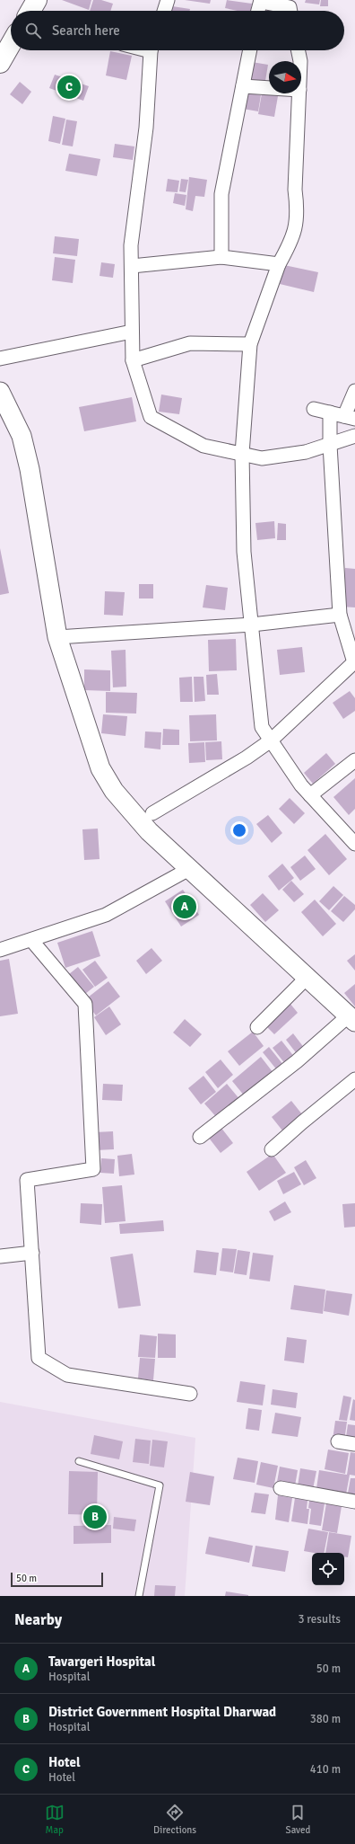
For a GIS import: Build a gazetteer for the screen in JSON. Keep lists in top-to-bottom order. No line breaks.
{"scale_bar":"50 m","north":"right","page":{"search":"Search here","pins":["C","A","B"],"scale":"50 m","heading":["Nearby","3 results"],"list":[{"mark":"A","name":"Tavargeri Hospital","note":"Hospital","value":"50 m"},{"mark":"B","name":"District Government Hospital Dharwad","note":"Hospital","value":"380 m"},{"mark":"C","name":"Hotel","note":"Hotel","value":"410 m"}],"nav":["Map","Directions","Saved"]}}
